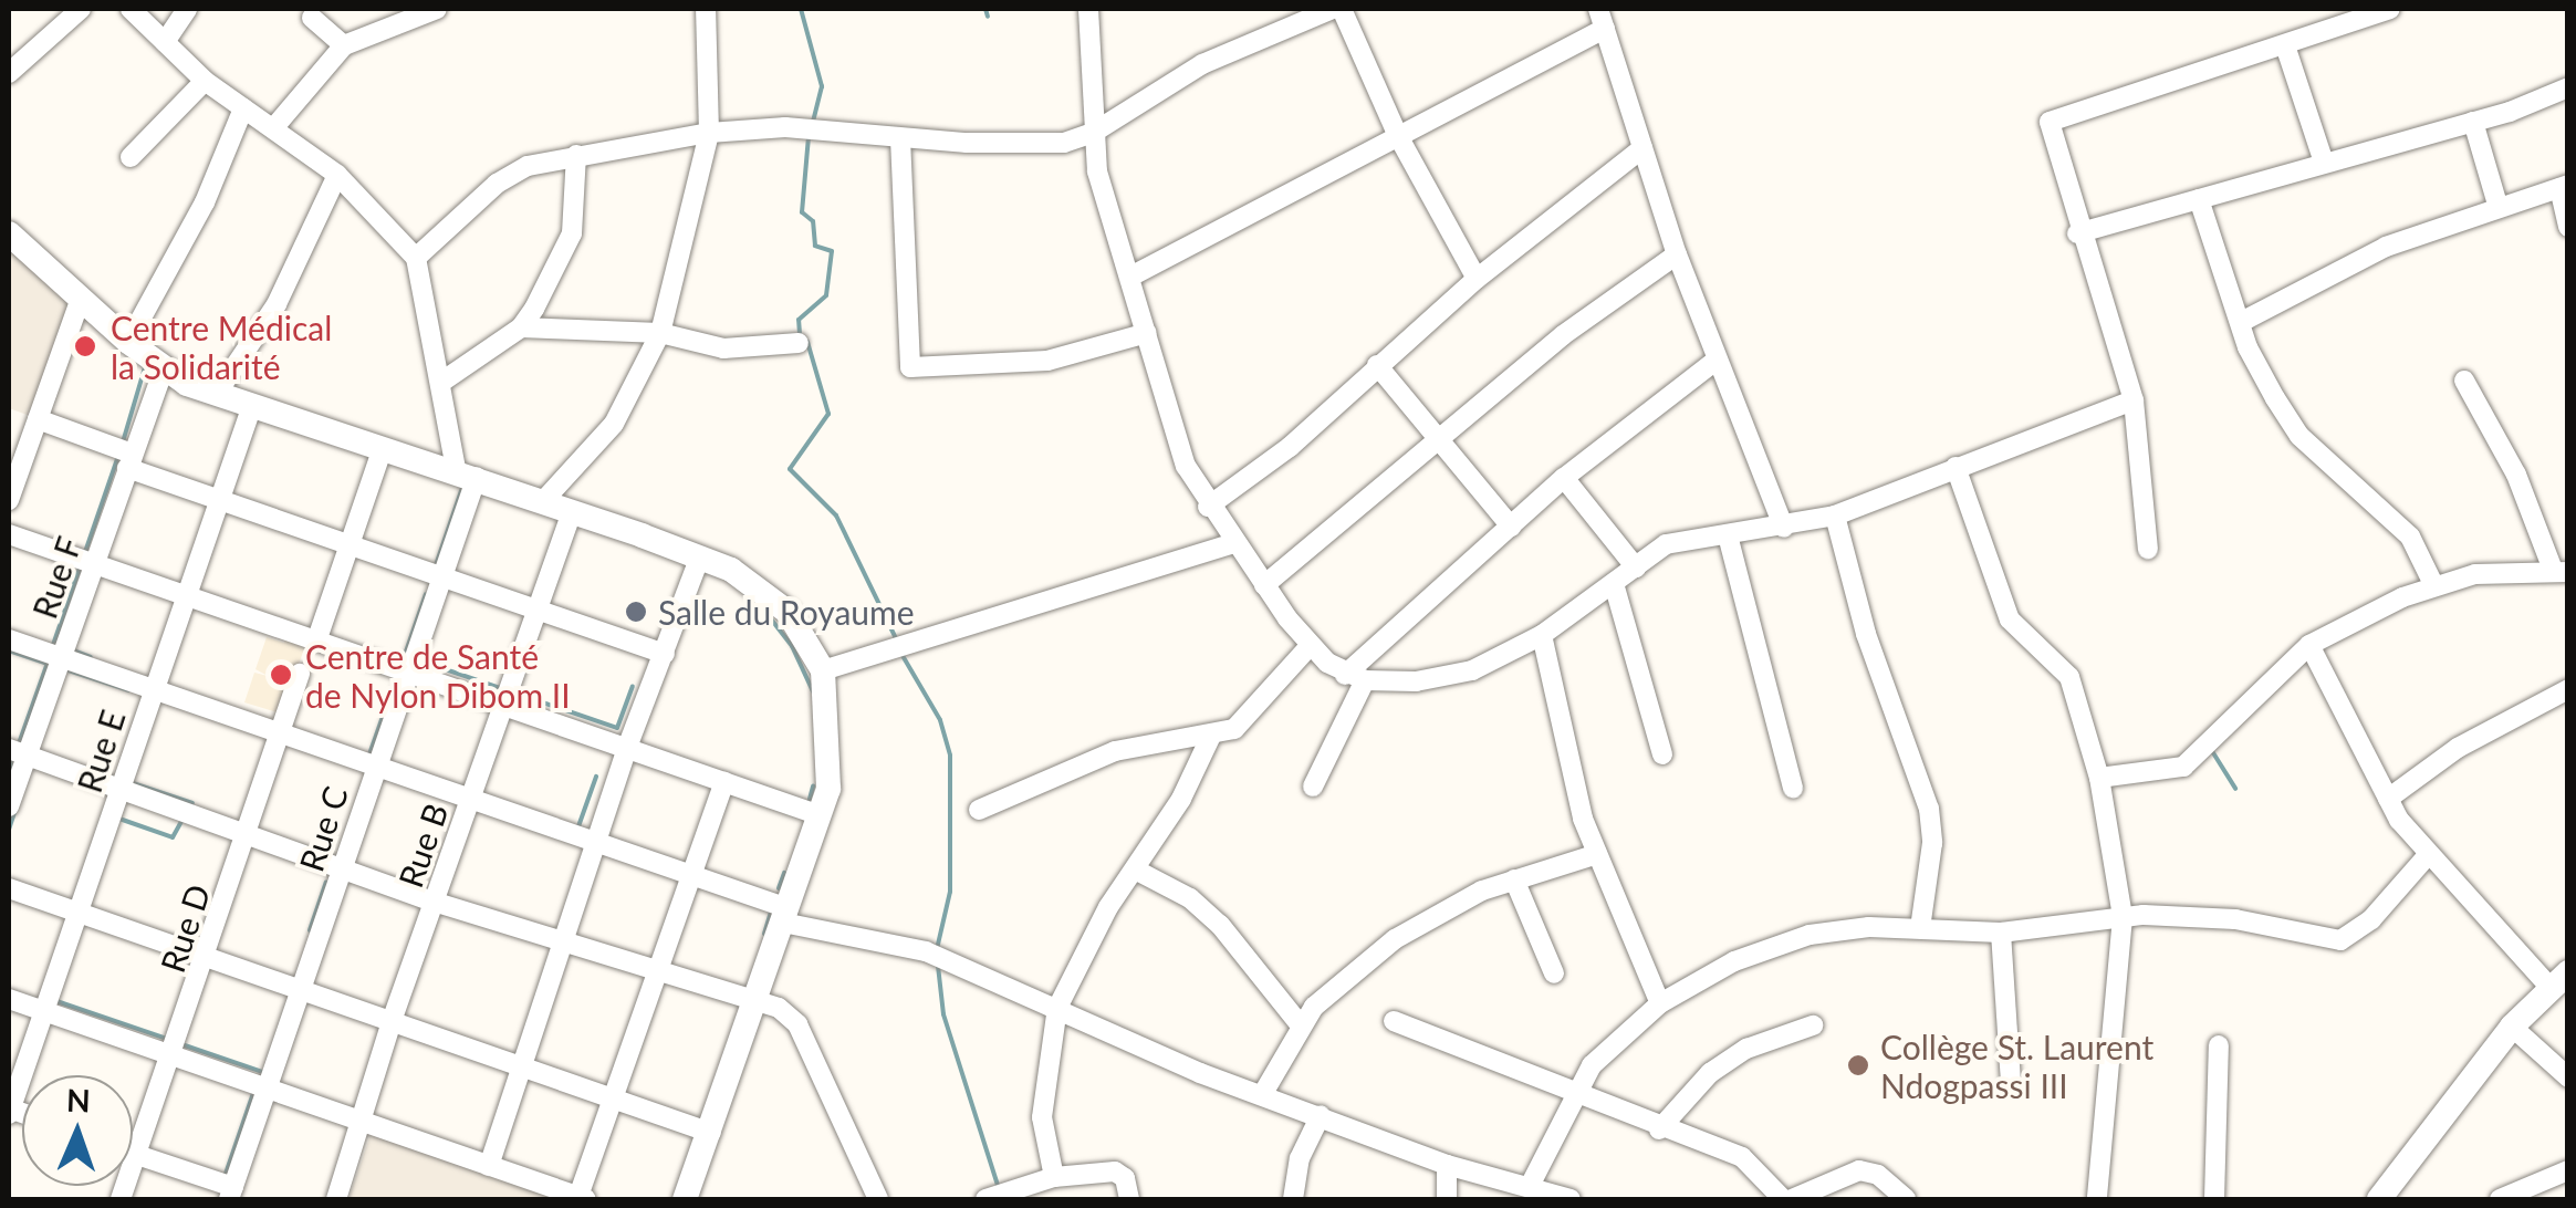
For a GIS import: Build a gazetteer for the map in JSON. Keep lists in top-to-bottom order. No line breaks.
{"streets":{"street":["Rue F","Rue E","Rue C","Rue B","Rue D"]},"places":["Centre Médical la Solidarité","Salle du Royaume","Centre de Santé de Nylon Dibom II","Collège St. Laurent Ndogpassi III"],"north":"top"}
